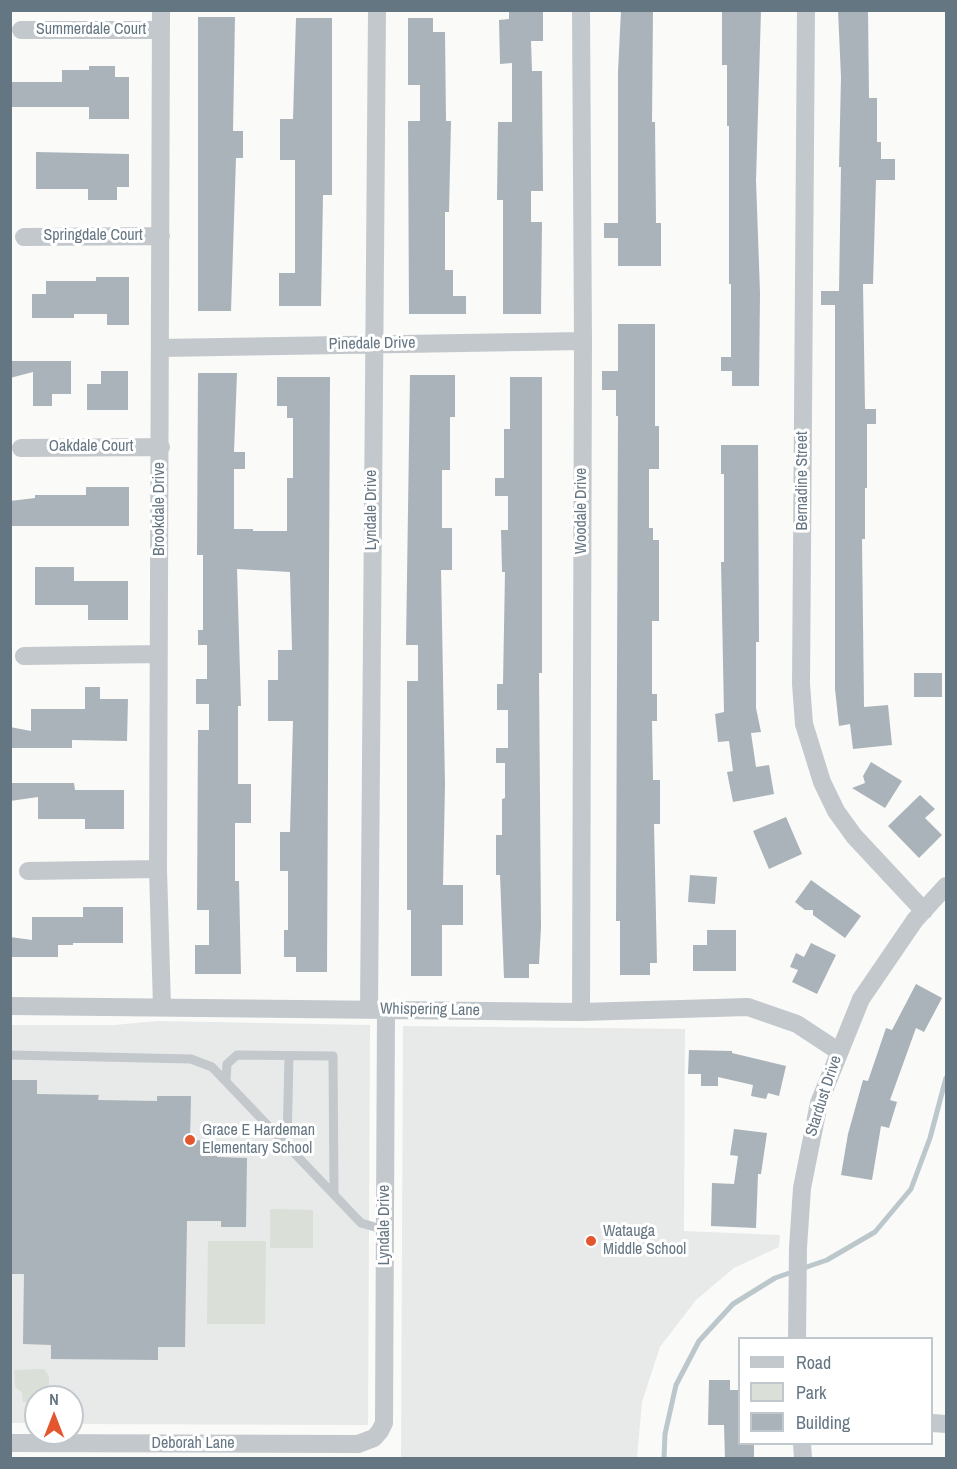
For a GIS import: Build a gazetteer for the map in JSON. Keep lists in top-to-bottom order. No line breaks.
{"streets":{"street":["Summerdale Court","Springdale Court","Pinedale Drive","Oakdale Court","Bernadine Street","Brookdale Drive","Lyndale Drive","Woodale Drive","Whispering Lane","Stardust Drive","Deborah Lane"]},"crossings":[["Summerdale Court","Brookdale Drive"],["Springdale Court","Brookdale Drive"],["Pinedale Drive","Brookdale Drive"],["Pinedale Drive","Lyndale Drive"],["Pinedale Drive","Woodale Drive"],["Oakdale Court","Brookdale Drive"],["Bernadine Street","Stardust Drive"],["Brookdale Drive","Whispering Lane"],["Lyndale Drive","Whispering Lane"],["Lyndale Drive","Deborah Lane"],["Woodale Drive","Whispering Lane"],["Whispering Lane","Stardust Drive"]],"places":["Grace E Hardeman Elementary School","Watauga Middle School"],"legend":["Road","Park","Building"],"north":"top"}
